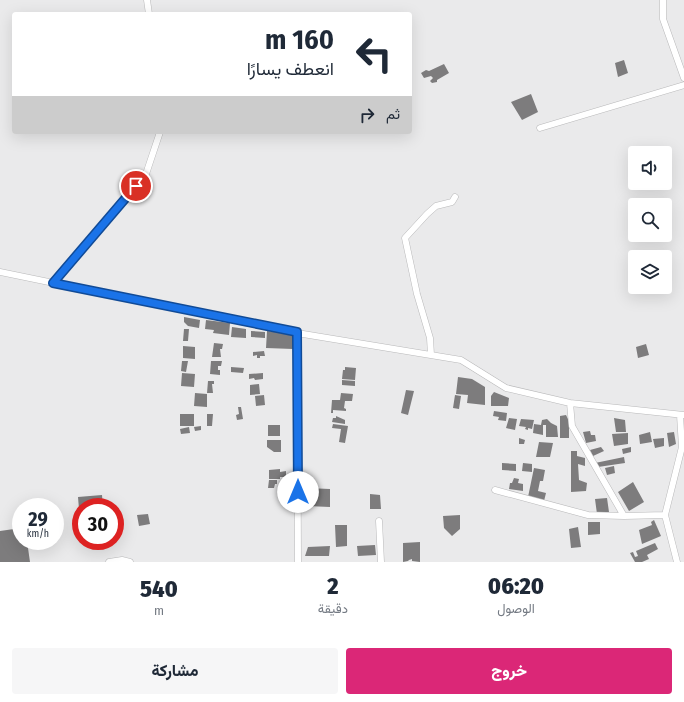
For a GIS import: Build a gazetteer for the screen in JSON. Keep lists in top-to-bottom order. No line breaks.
{"page":{"turn":["160 m","انعطف يسارًا"],"then":"ثم","speed":"29 km/h","limit":"30","eta":["06:20","الوصول","2","دقيقة","540","m"],"buttons":["خروج","مشاركة"]}}
